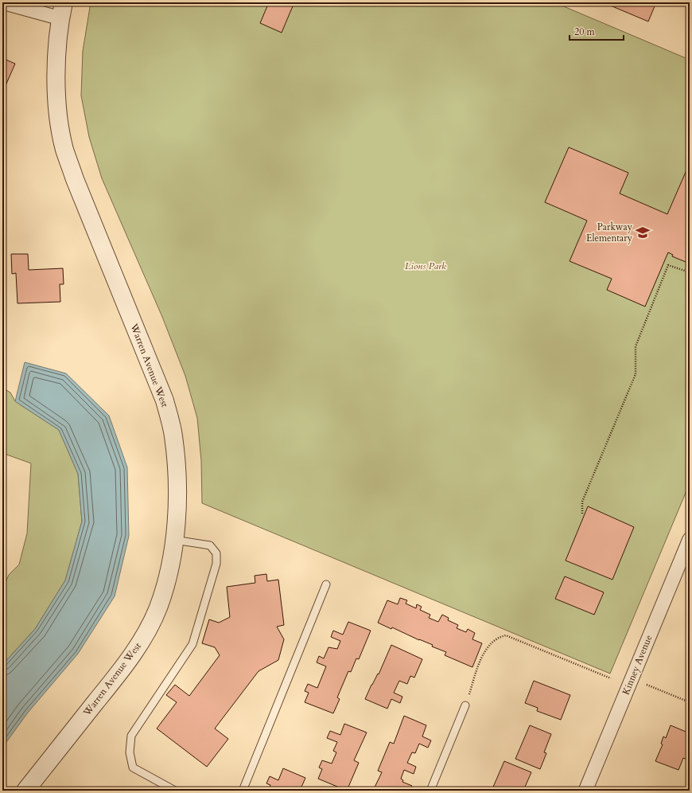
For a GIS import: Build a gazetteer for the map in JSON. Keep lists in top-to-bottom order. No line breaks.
{"streets":{"street":["Warren Avenue West","Kinney Avenue"]},"parks":["Lions Park"],"places":{"school or university":["Parkway Elementary"]},"scale_bar":"20 m"}
